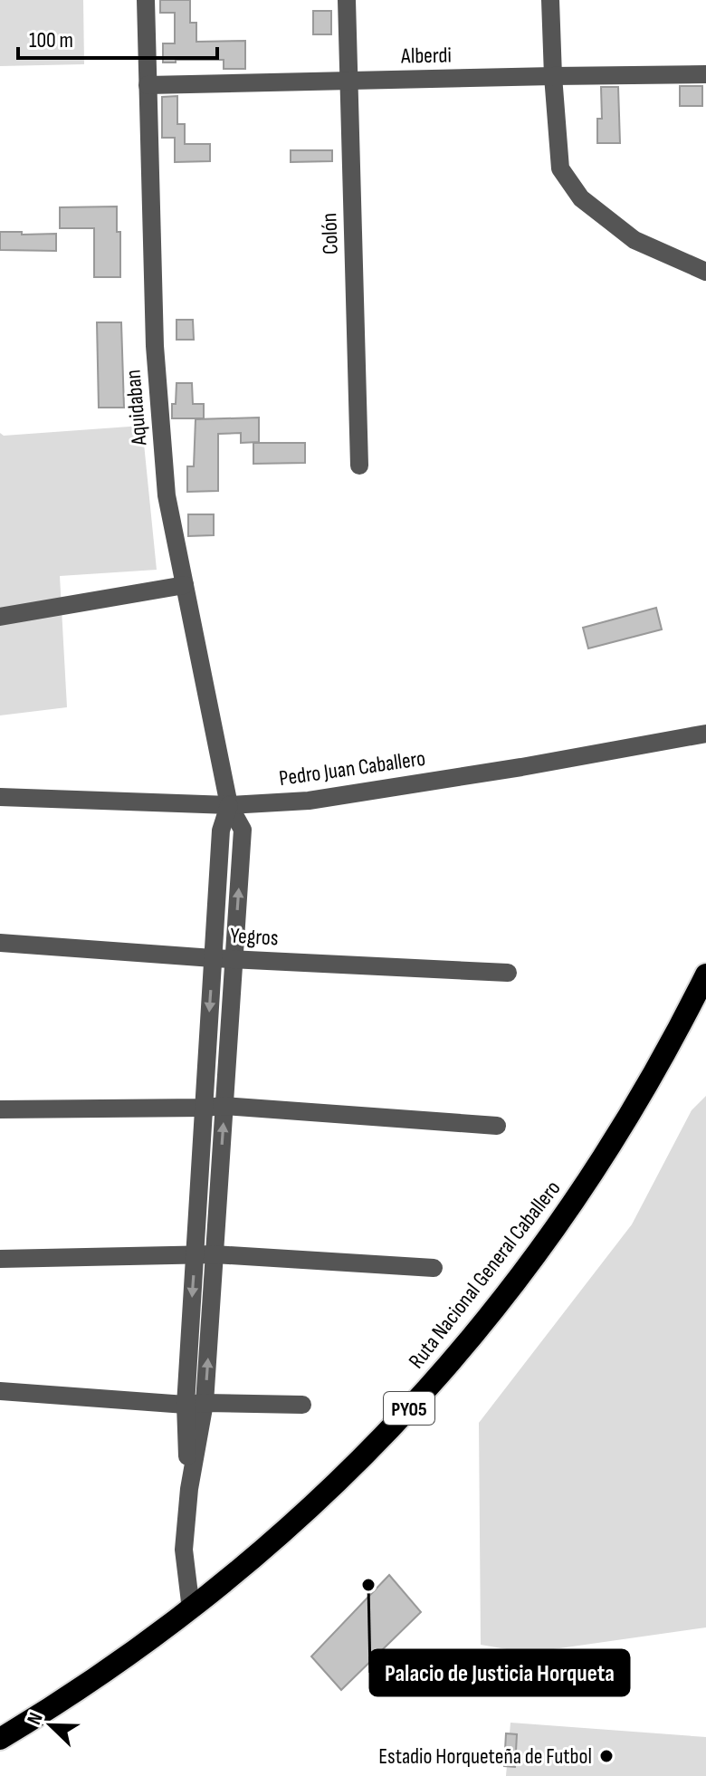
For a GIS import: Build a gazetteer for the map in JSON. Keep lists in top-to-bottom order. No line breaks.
{"streets":{"highway":["Ruta Nacional General Caballero","PY05"],"street":["Alberdi","Colón","Aquidaban","Pedro Juan Caballero","Yegros"]},"crossings":[["Alberdi","Colón"],["Alberdi","Aquidaban"],["Aquidaban","Pedro Juan Caballero"],["Aquidaban","Yegros"]],"places":["Palacio de Justicia Horqueta","Estadio Horqueteña de Futbol"],"scale_bar":"100 m","north":"top left"}
